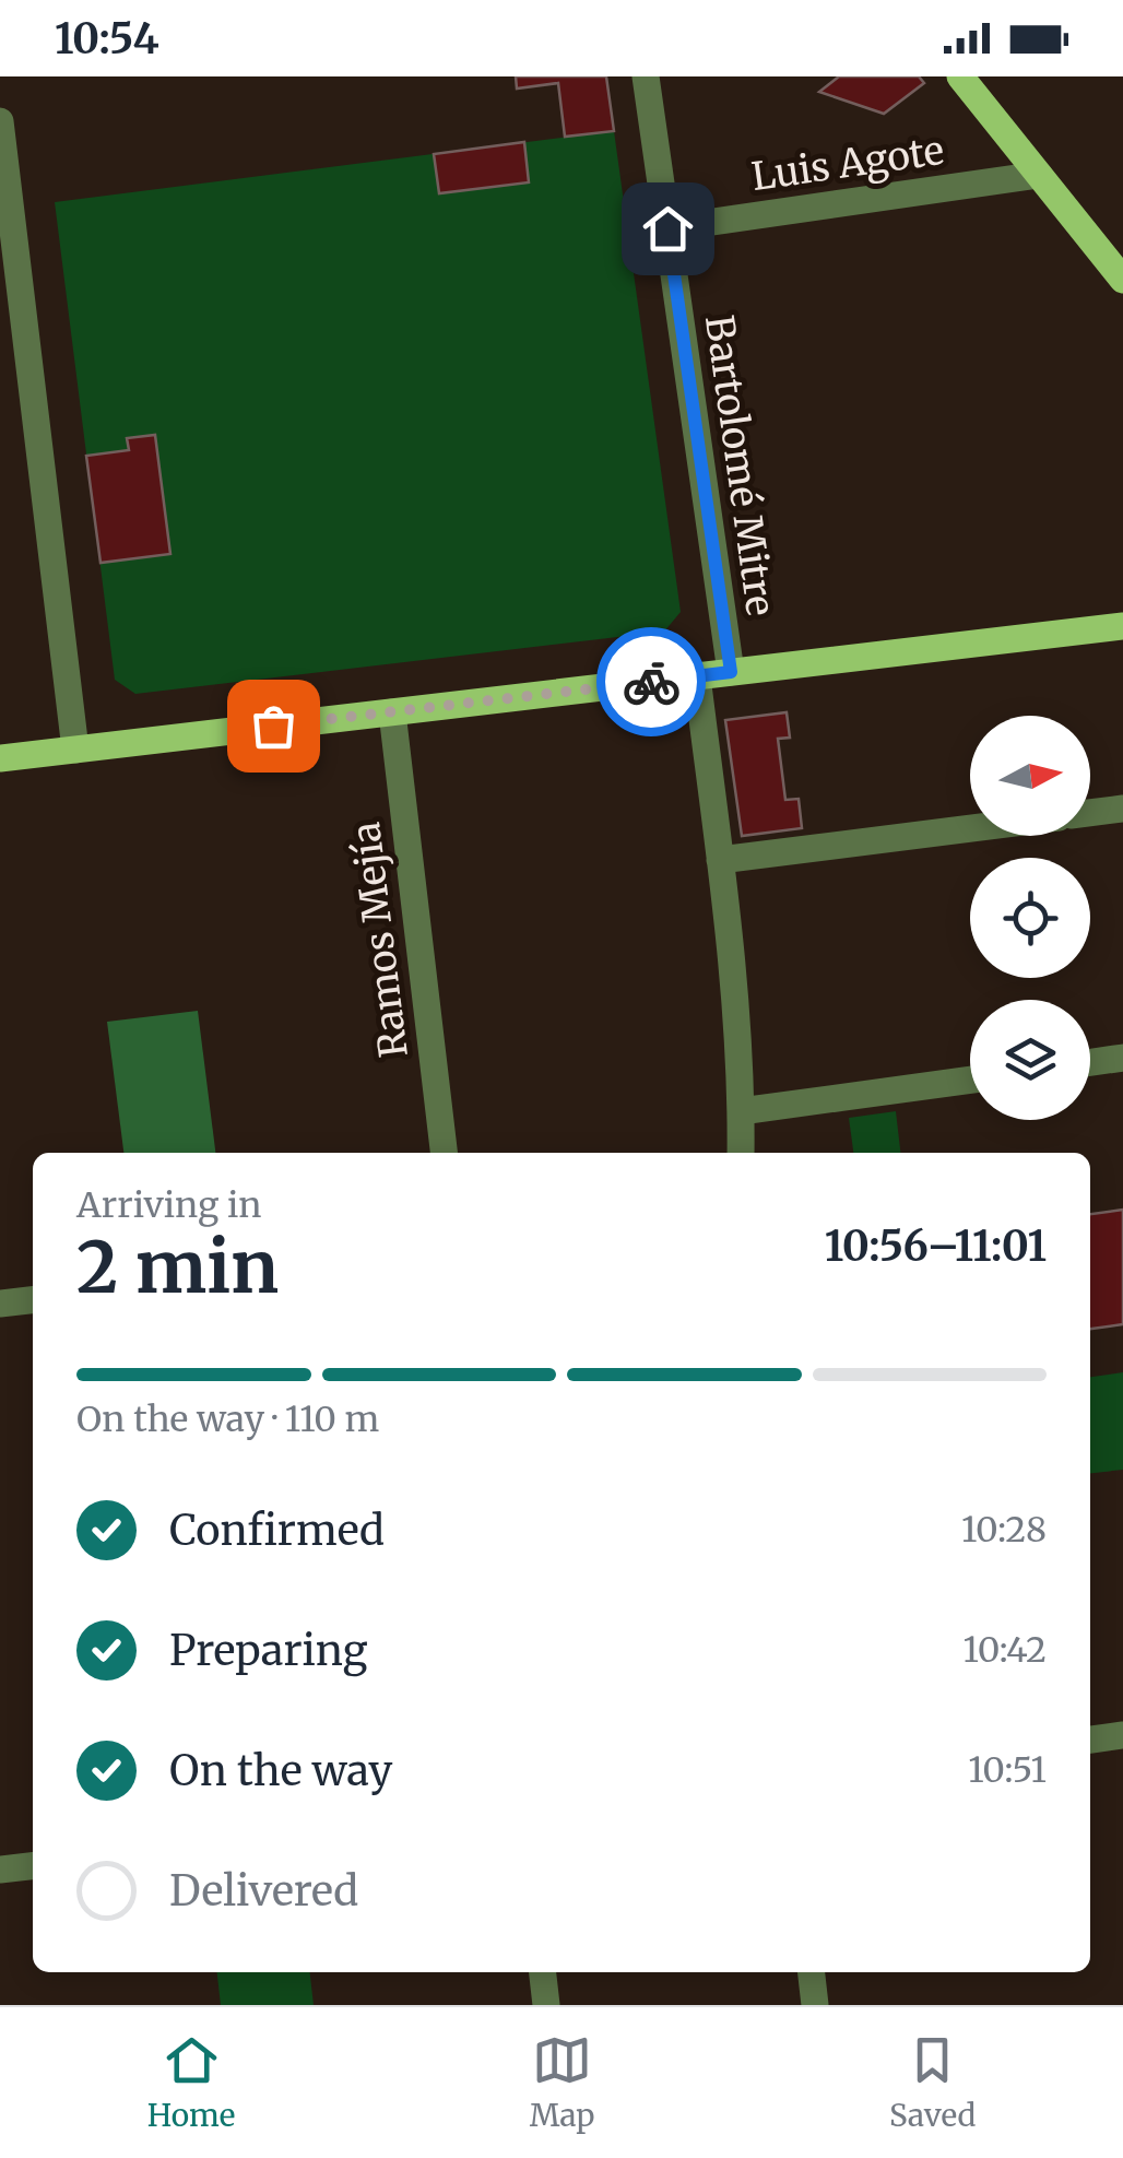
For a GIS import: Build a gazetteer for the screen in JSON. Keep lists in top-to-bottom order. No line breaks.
{"streets":{"street":["Luis Agote","Bartolomé Mitre","Ramos Mejía"]},"crossings":[["Luis Agote","Bartolomé Mitre"]],"north":"right","page":{"status":"10:54","heading":["2 min","Arriving in","10:56–11:01"],"bar":"On the way · 110 m","list":[["Confirmed","10:28"],["Preparing","10:42"],["On the way","10:51"],"Delivered"],"tabs":["Home","Map","Saved"]}}
